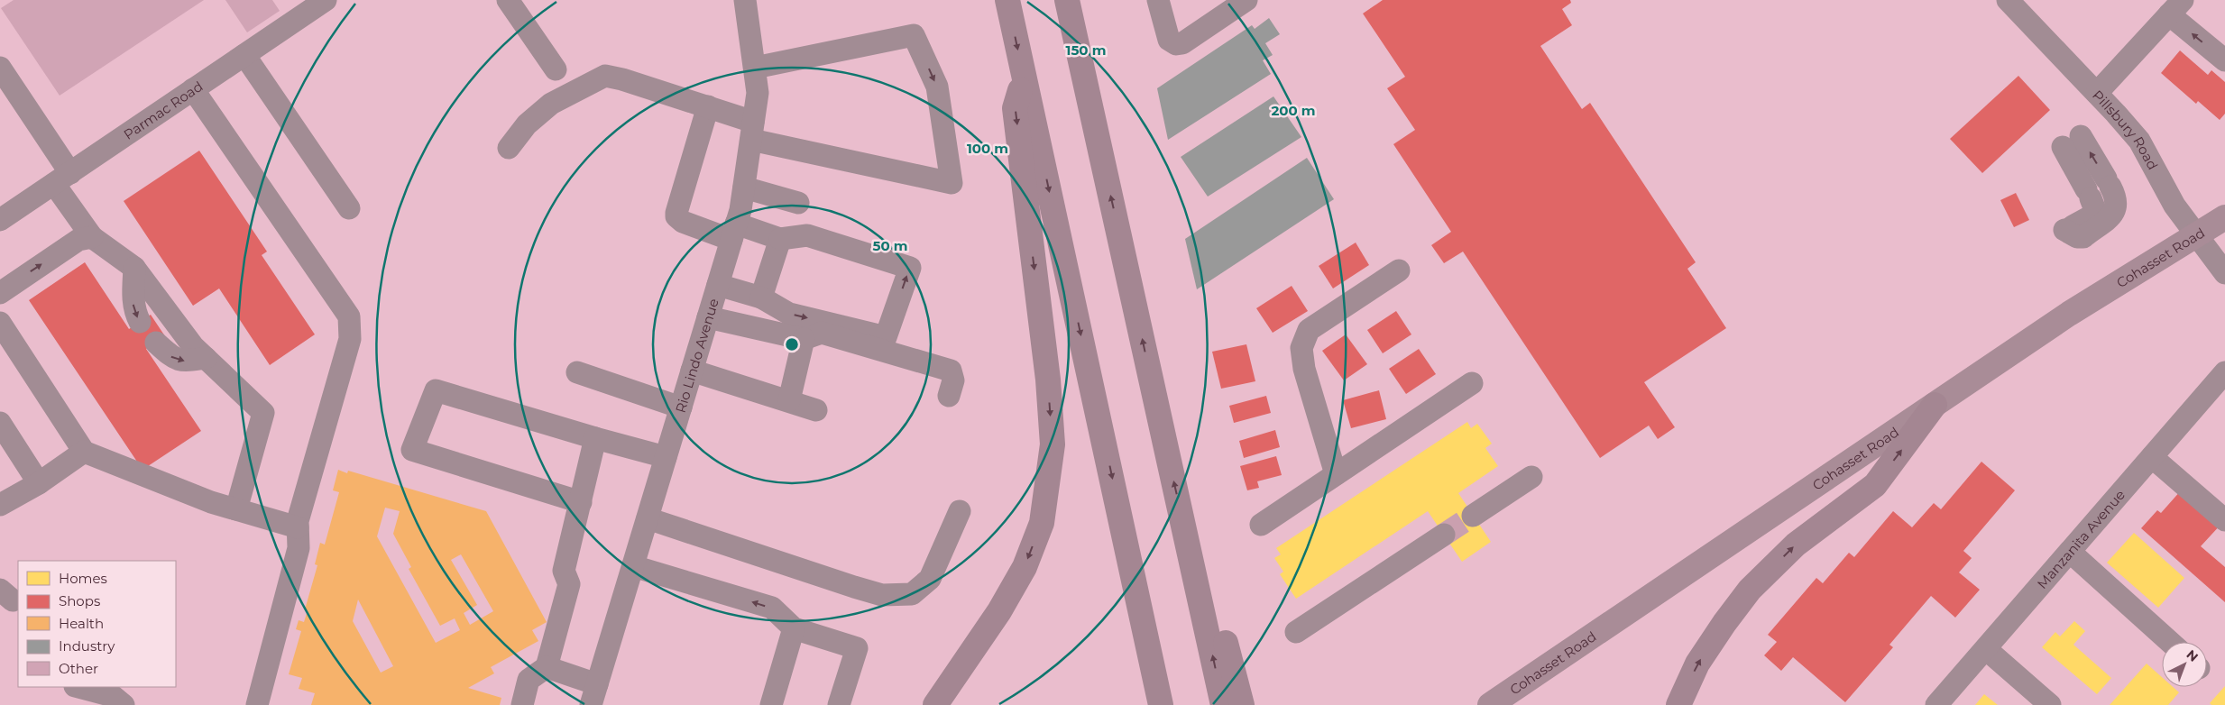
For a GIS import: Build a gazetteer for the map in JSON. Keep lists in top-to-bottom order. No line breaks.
{"streets":{"main road":["Cohasset Road"],"street":["Parmac Road","Pillsbury Road","Rio Lindo Avenue","Manzanita Avenue"]},"crossings":[["Pillsbury Road","Cohasset Road"]],"legend":["Homes","Shops","Health","Industry","Other"],"north":"top right","rings":["150 m","200 m","100 m","50 m"]}
